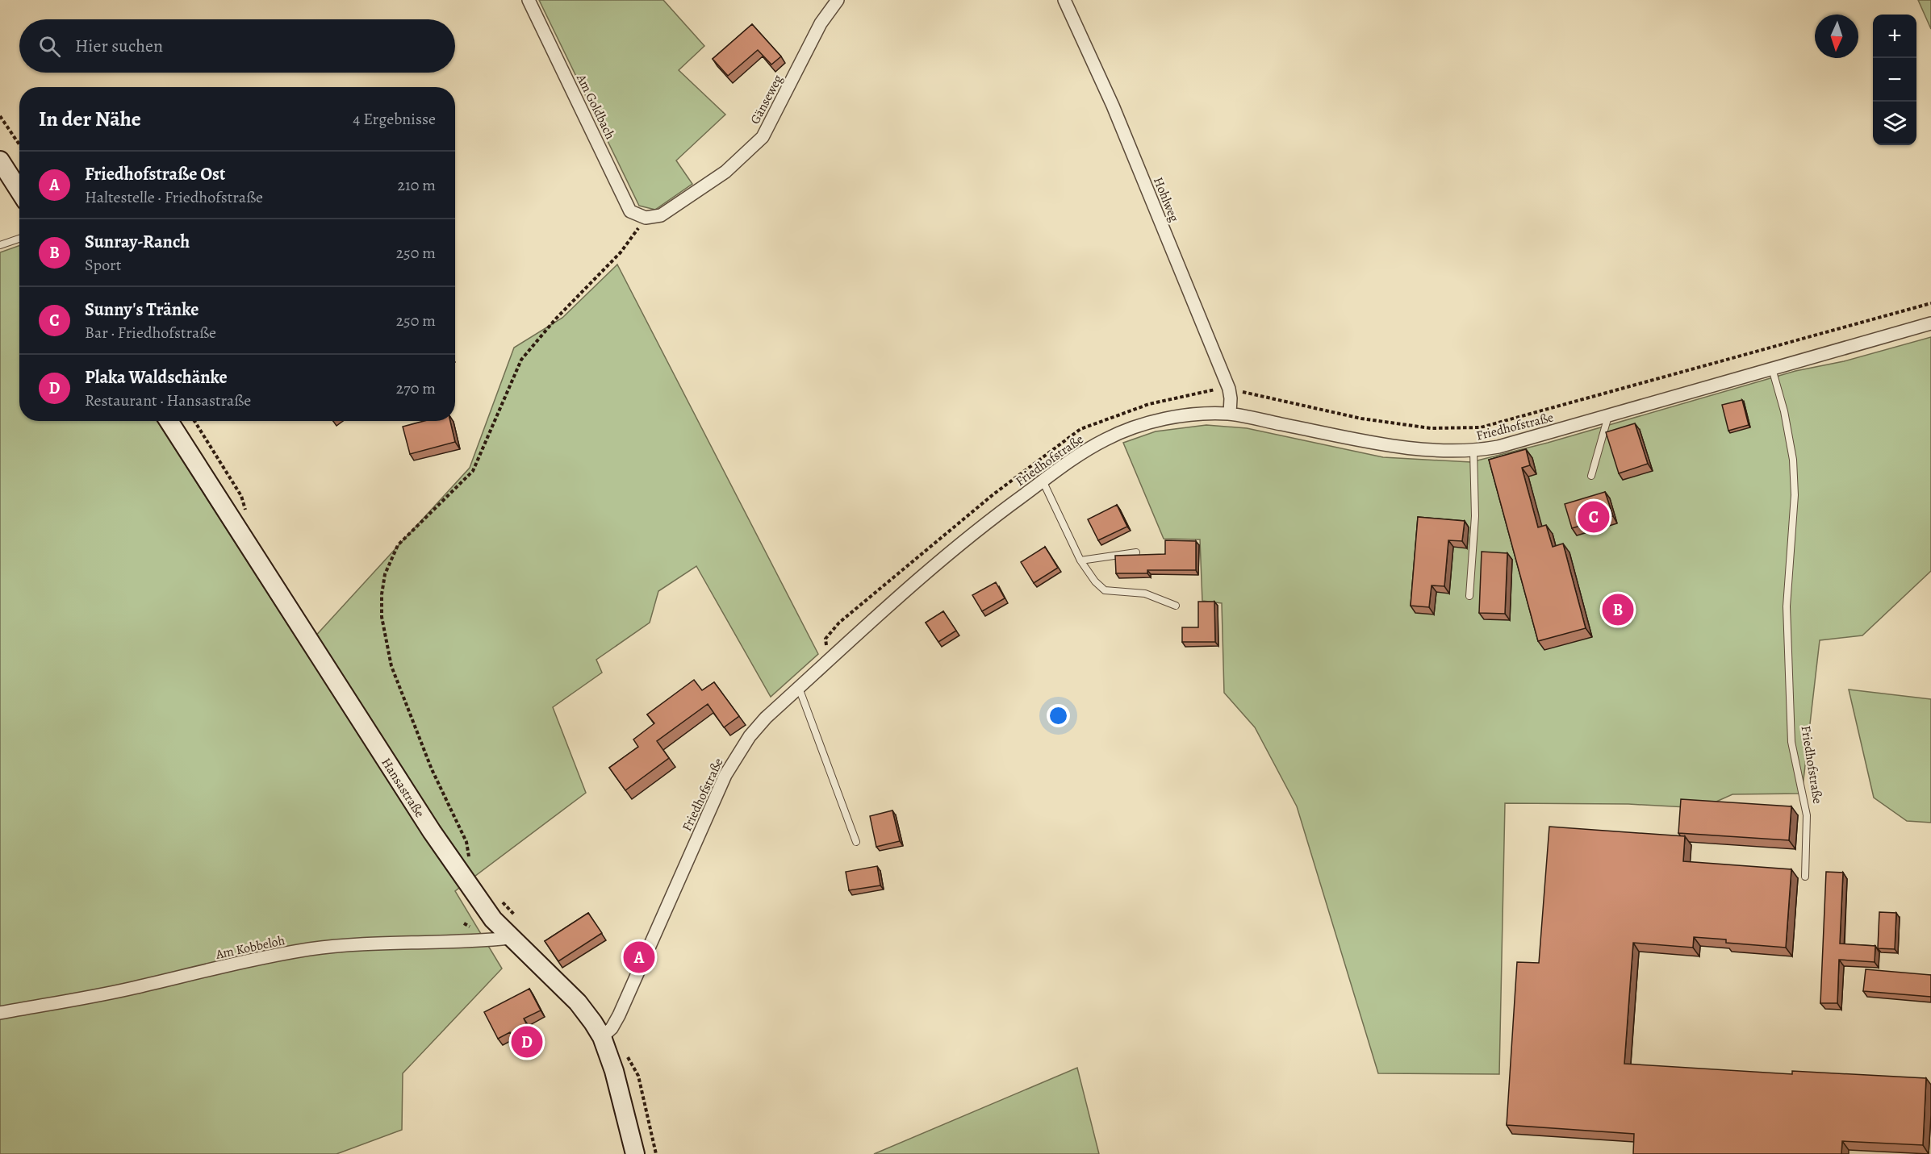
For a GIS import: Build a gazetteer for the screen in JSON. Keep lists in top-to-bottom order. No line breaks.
{"streets":{"street":["Gänseweg","Am Goldbach","Hohlweg","Friedhofstraße","Hansastraße","Am Kobbeloh"]},"crossings":[["Gänseweg","Am Goldbach"],["Hohlweg","Friedhofstraße"],["Friedhofstraße","Hansastraße"],["Hansastraße","Am Kobbeloh"]],"north":"bottom","page":{"map_buttons":["+","−"],"search":"Hier suchen","heading":["In der Nähe","4 Ergebnisse"],"list":[{"mark":"A","name":"Friedhofstraße Ost","note":"Haltestelle · Friedhofstraße","value":"210 m"},{"mark":"B","name":"Sunray-Ranch","note":"Sport","value":"250 m"},{"mark":"C","name":"Sunny's Tränke","note":"Bar · Friedhofstraße","value":"250 m"},{"mark":"D","name":"Plaka Waldschänke","note":"Restaurant · Hansastraße","value":"270 m"}],"pins":["C","B","A","D"]}}
